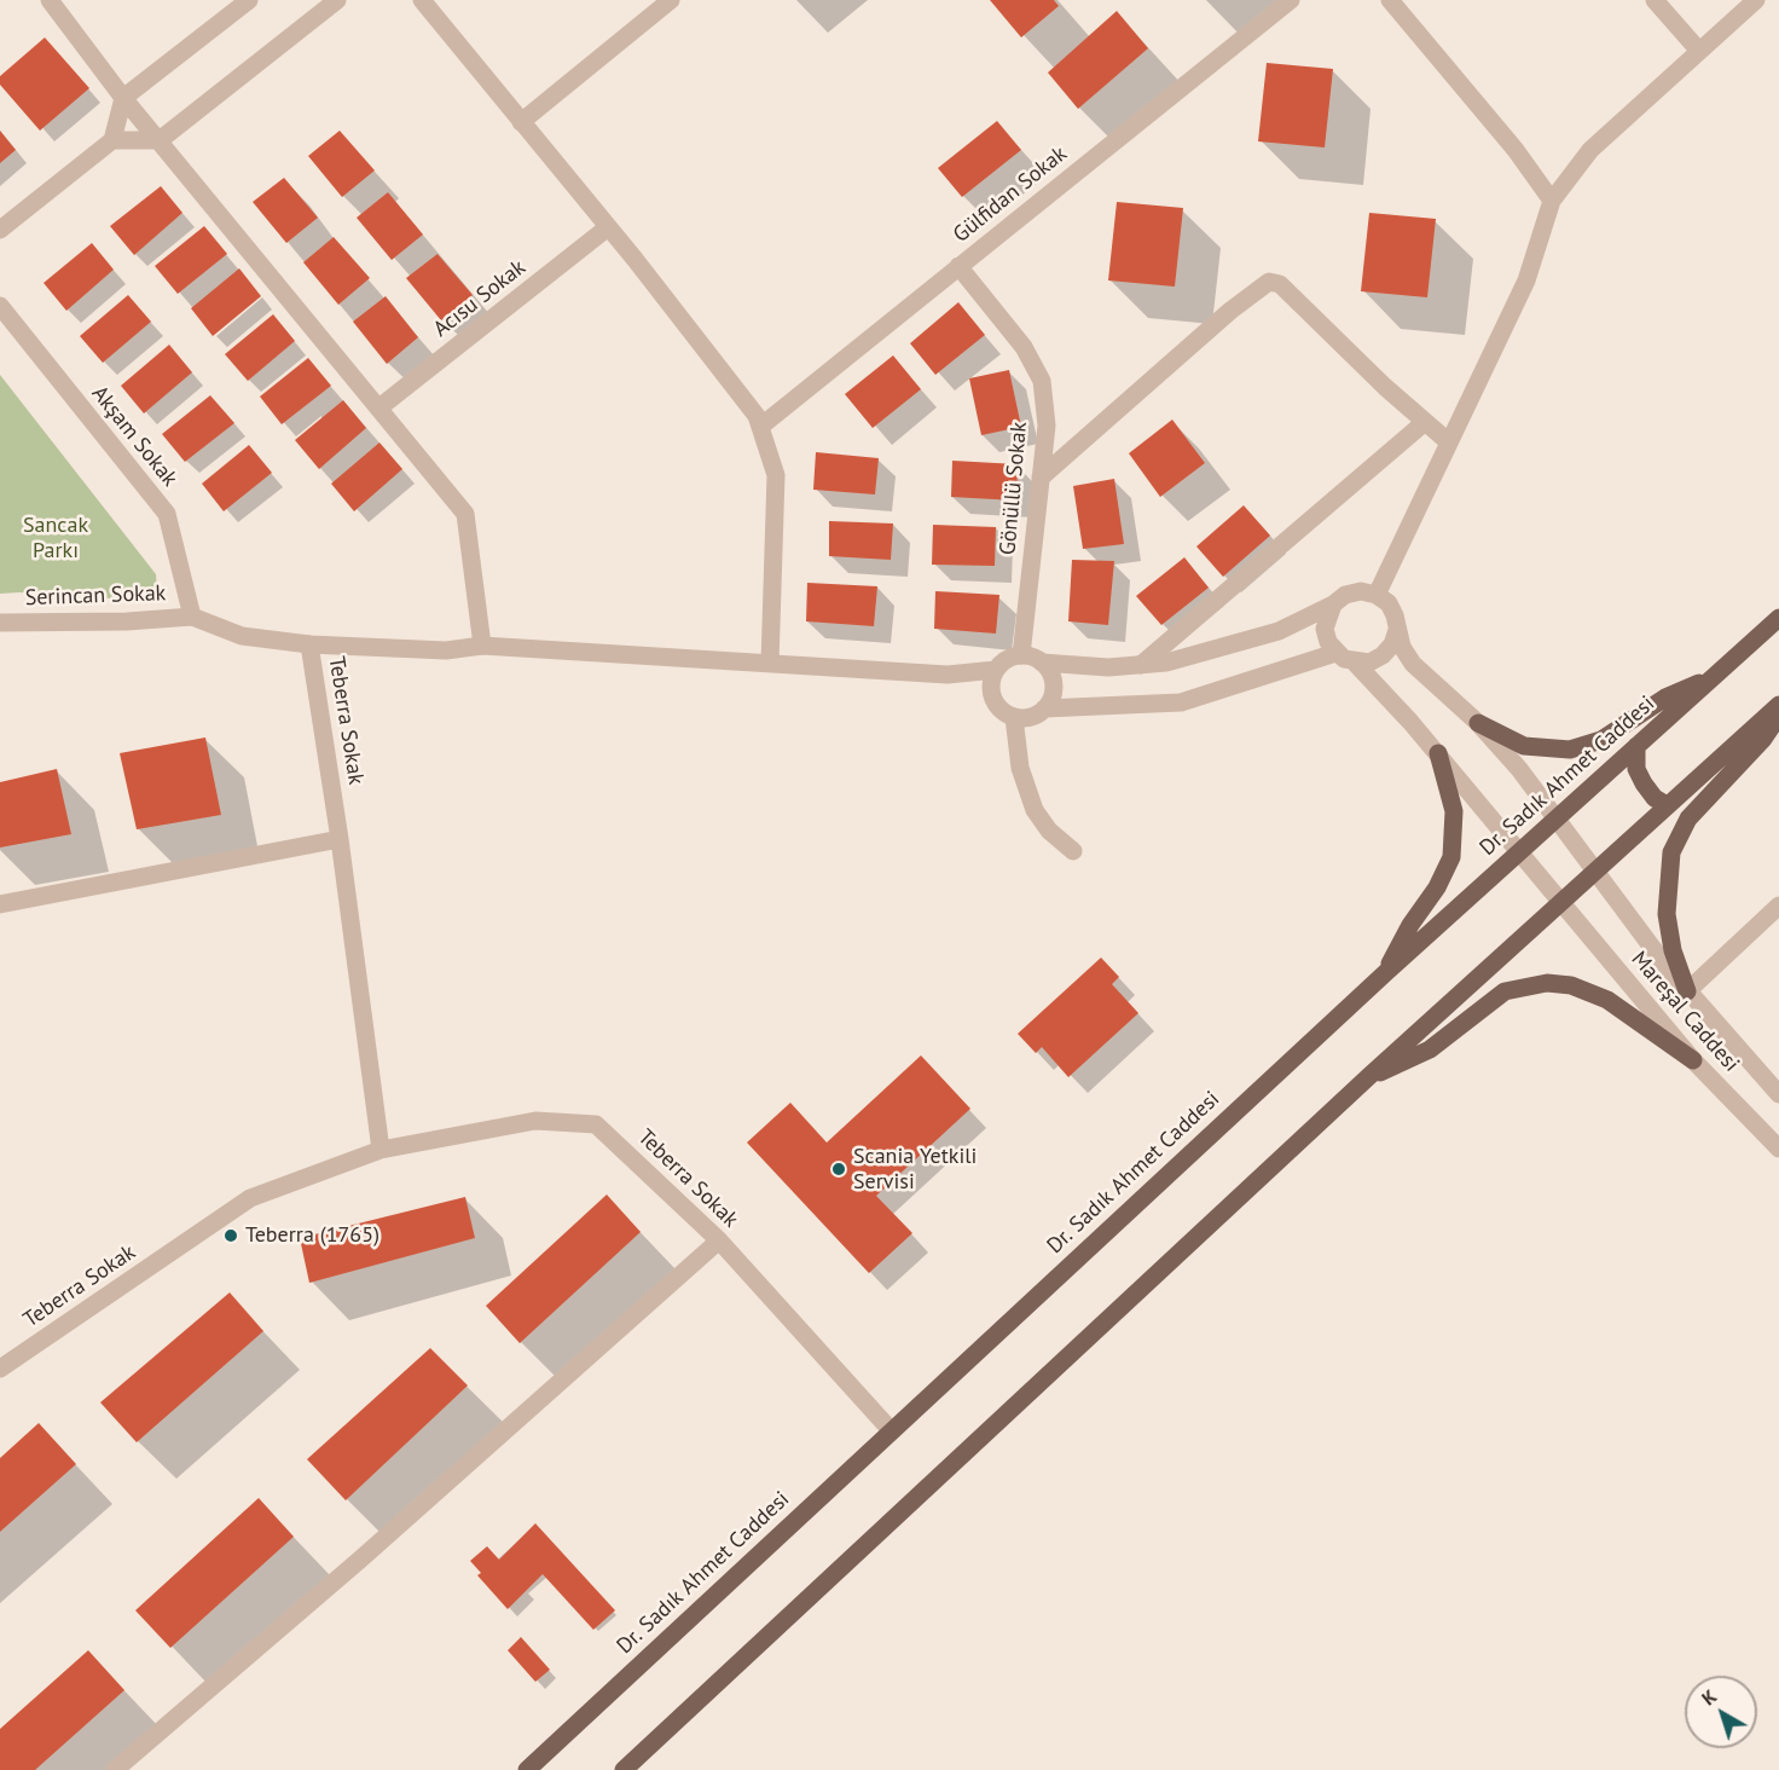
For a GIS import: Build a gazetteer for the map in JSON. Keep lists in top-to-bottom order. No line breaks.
{"streets":{"main road":["Dr. Sadık Ahmet Caddesi"],"street":["Gülfidan Sokak","Acısu Sokak","Akşam Sokak","Gönüllü Sokak","Serincan Sokak","Teberra Sokak","Mareşal Caddesi"]},"crossings":[["Gülfidan Sokak","Gönüllü Sokak"],["Akşam Sokak","Serincan Sokak"],["Teberra Sokak","Dr. Sadık Ahmet Caddesi"],["Dr. Sadık Ahmet Caddesi","Mareşal Caddesi"]],"parks":["Sancak Parkı"],"places":["Scania Yetkili Servisi","Teberra (1765)"],"north":"top left"}
